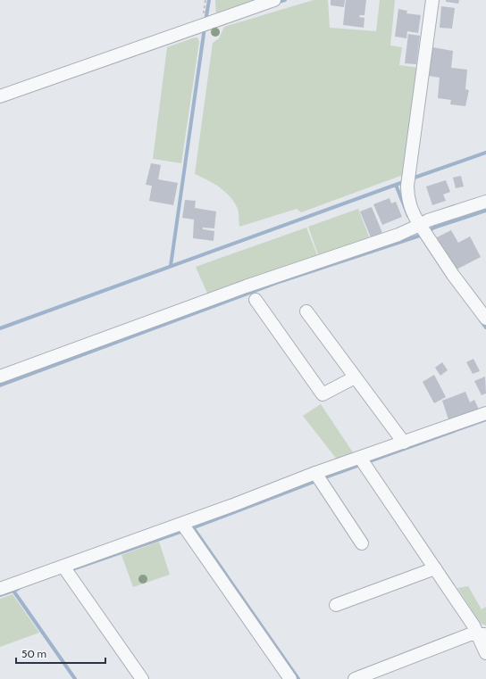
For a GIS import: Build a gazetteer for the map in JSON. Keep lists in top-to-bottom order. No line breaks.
{"scale_bar":"50 m"}
